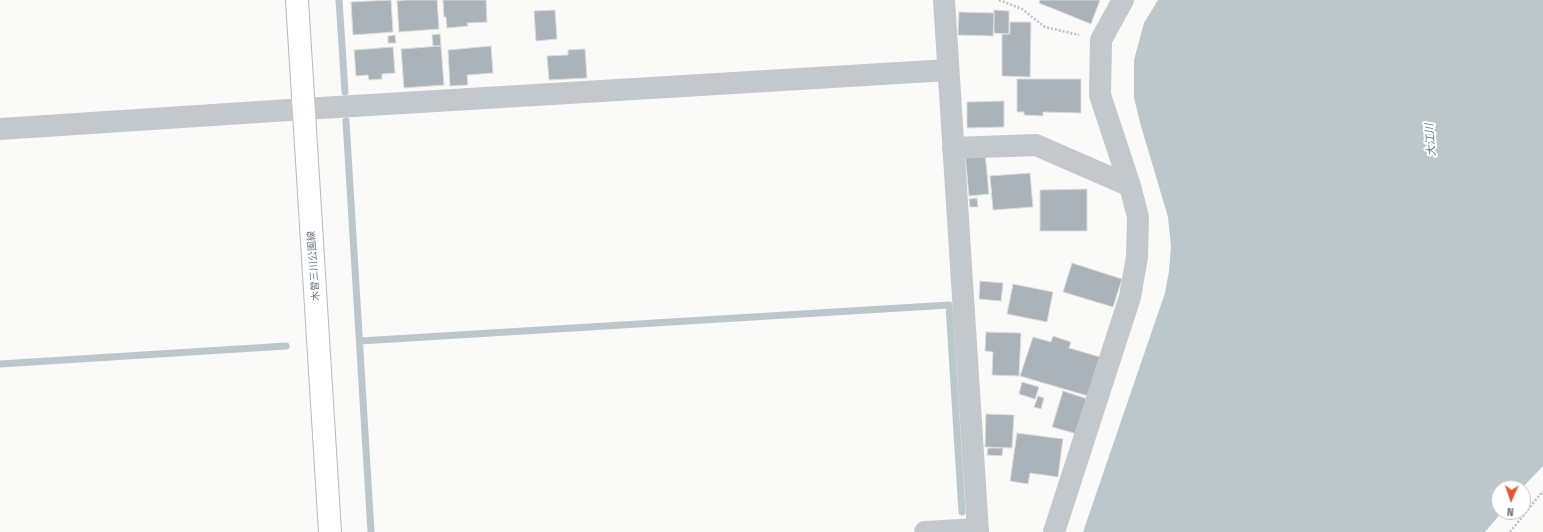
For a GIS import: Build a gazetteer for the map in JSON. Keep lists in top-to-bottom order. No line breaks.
{"streets":{"main road":["木曽三川公園線"]},"water":["大江川"],"north":"bottom"}
